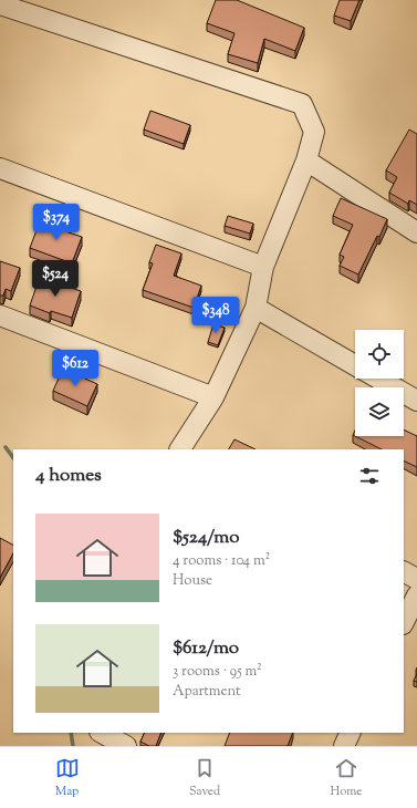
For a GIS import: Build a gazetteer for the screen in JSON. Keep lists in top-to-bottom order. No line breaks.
{"page":{"price":["$374","$524","$348","$612"],"heading":"4 homes","list":[{"name":"$524/mo","note":"4 rooms · 104 m² · House"},{"name":"$612/mo","note":"3 rooms · 95 m² · Apartment"}],"tabs":["Map","Saved","Home"]}}
